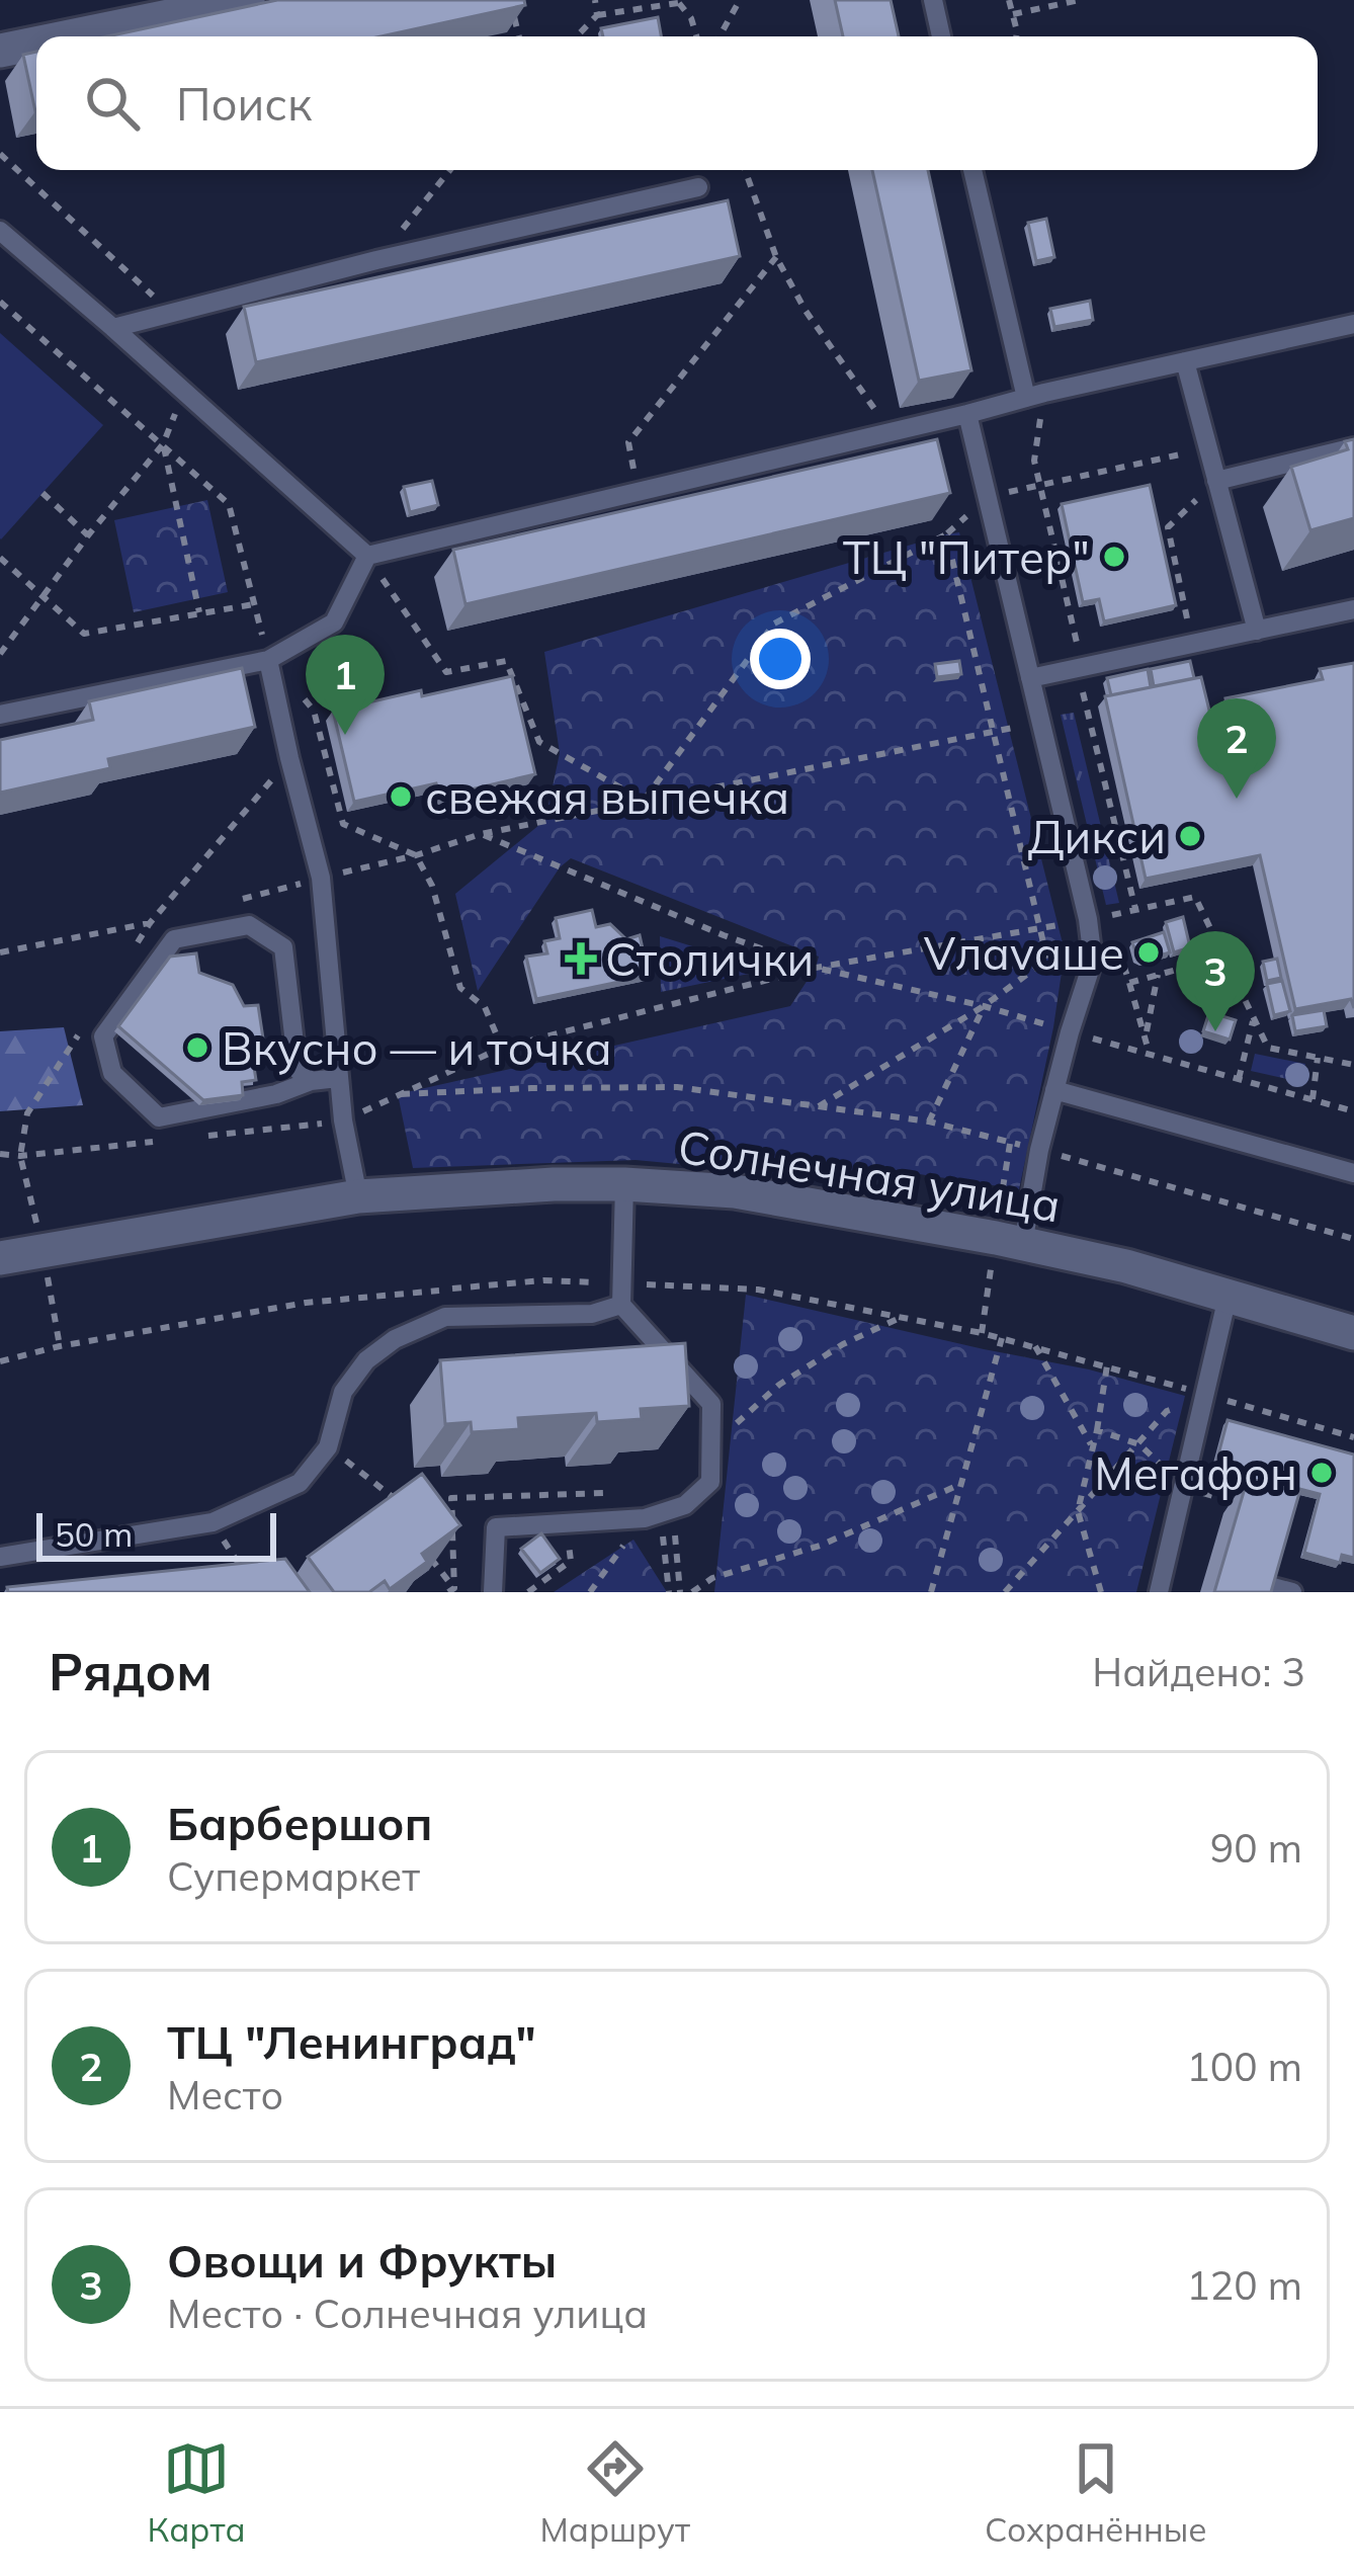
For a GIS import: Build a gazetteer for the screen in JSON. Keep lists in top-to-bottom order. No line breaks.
{"streets":{"street":["Солнечная улица"]},"places":{"other":["ТЦ \"Питер\"","свежая выпечка","Дикси","Vлаvаше","Вкусно — и точка","Мегафон"],"health":["Столички"]},"scale_bar":"50 m","page":{"search":"Поиск","pins":["1","2","3"],"scale":"50 m","heading":["Рядом","Найдено: 3"],"list":[{"mark":"1","name":"Барбершоп","note":"Супермаркет","value":"90 m"},{"mark":"2","name":"ТЦ \"Ленинград\"","note":"Место","value":"100 m"},{"mark":"3","name":"Овощи и Фрукты","note":"Место · Солнечная улица","value":"120 m"}],"nav":["Карта","Маршрут","Сохранённые"]}}
